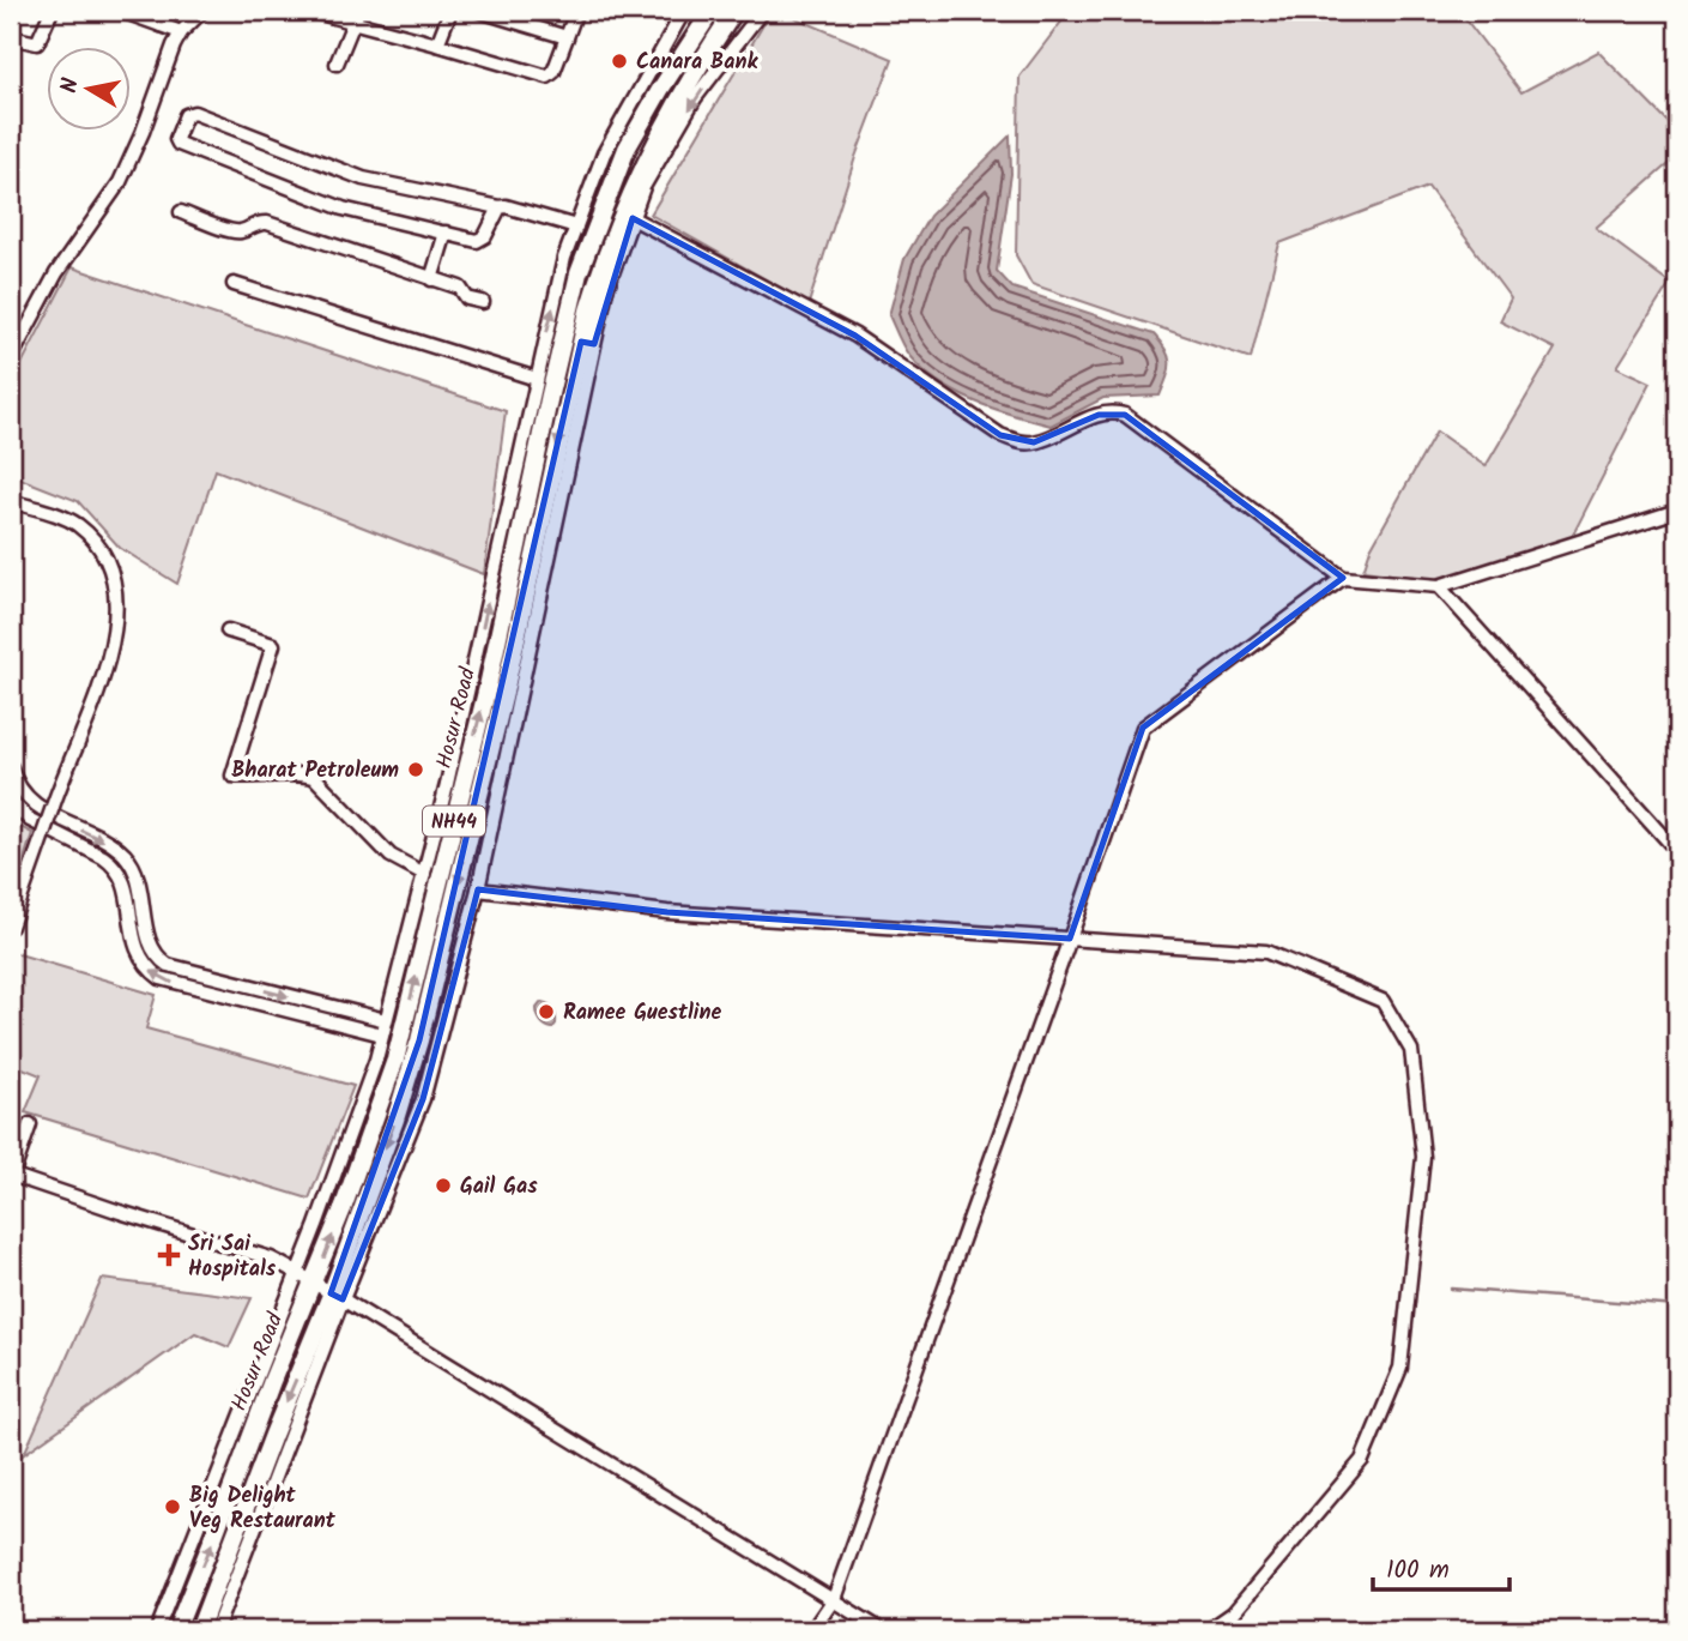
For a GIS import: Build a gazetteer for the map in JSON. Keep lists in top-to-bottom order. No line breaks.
{"streets":{"highway":["Hosur Road","NH44"]},"places":{"other":["Canara Bank","Bharat Petroleum","Ramee Guestline","Gail Gas","Big Delight Veg Restaurant"],"health":["Sri Sai Hospitals"]},"scale_bar":"100 m","north":"left"}
